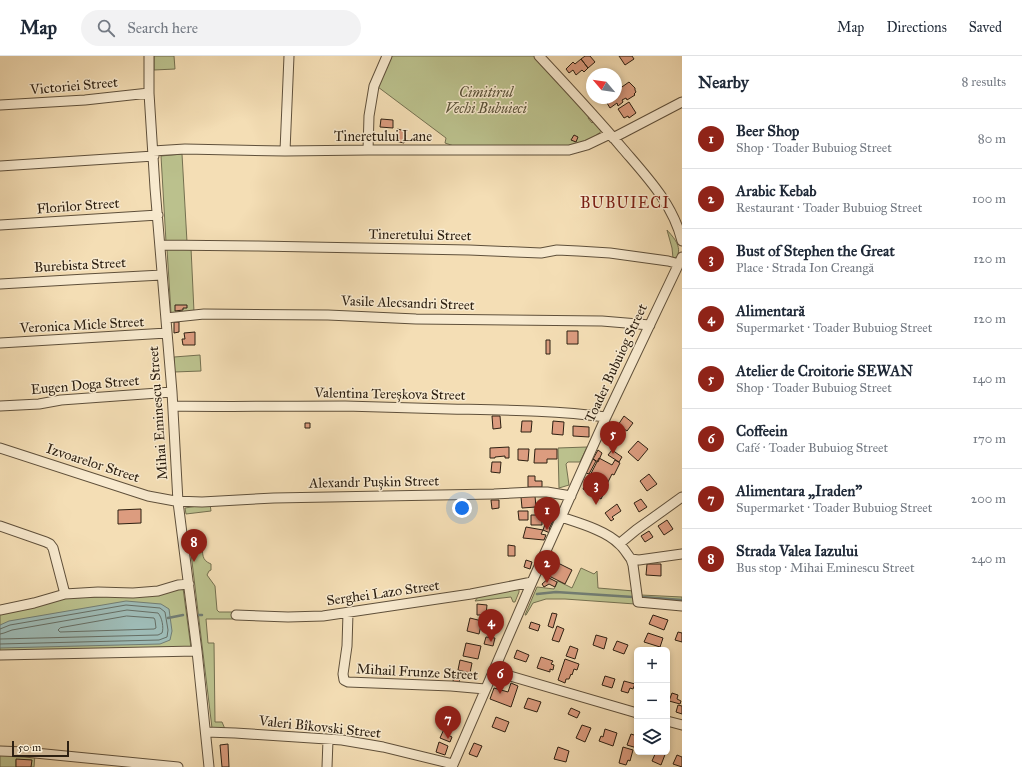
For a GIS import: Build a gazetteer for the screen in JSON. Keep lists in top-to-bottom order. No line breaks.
{"streets":{"street":["Victoriei Street","Tineretului Lane","Florilor Street","Tineretului Street","Burebista Street","Vasile Alecsandri Street","Veronica Micle Street","Toader Bubuiog Street","Eugen Doga Street","Valentina Tereșkova Street","Mihai Eminescu Street","Izvoarelor Street","Alexandr Pușkin Street","Serghei Lazo Street","Mihail Frunze Street","Valeri Bîkovski Street"]},"crossings":[["Victoriei Street","Mihai Eminescu Street"],["Tineretului Lane","Mihai Eminescu Street"],["Florilor Street","Mihai Eminescu Street"],["Tineretului Street","Toader Bubuiog Street"],["Tineretului Street","Mihai Eminescu Street"],["Burebista Street","Mihai Eminescu Street"],["Vasile Alecsandri Street","Toader Bubuiog Street"],["Vasile Alecsandri Street","Mihai Eminescu Street"],["Veronica Micle Street","Mihai Eminescu Street"],["Toader Bubuiog Street","Valentina Tereșkova Street"],["Toader Bubuiog Street","Alexandr Pușkin Street"],["Toader Bubuiog Street","Serghei Lazo Street"],["Toader Bubuiog Street","Mihail Frunze Street"],["Toader Bubuiog Street","Valeri Bîkovski Street"],["Eugen Doga Street","Mihai Eminescu Street"],["Valentina Tereșkova Street","Mihai Eminescu Street"],["Mihai Eminescu Street","Izvoarelor Street"],["Mihai Eminescu Street","Alexandr Pușkin Street"],["Mihai Eminescu Street","Valeri Bîkovski Street"],["Izvoarelor Street","Alexandr Pușkin Street"],["Serghei Lazo Street","Mihail Frunze Street"]],"districts":["BUBUIECI"],"parks":["Cimitirul Vechi Bubuieci"],"scale_bar":"50 m","north":"top left","page":{"header":"Map","search":"Search here","nav":["Map","Directions","Saved"],"heading":["Nearby","8 results"],"list":[{"mark":"1","name":"Beer Shop","note":"Shop · Toader Bubuiog Street","value":"80 m"},{"mark":"2","name":"Arabic Kebab","note":"Restaurant · Toader Bubuiog Street","value":"100 m"},{"mark":"3","name":"Bust of Stephen the Great","note":"Place · Strada Ion Creangă","value":"120 m"},{"mark":"4","name":"Alimentară","note":"Supermarket · Toader Bubuiog Street","value":"120 m"},{"mark":"5","name":"Atelier de Croitorie SEWAN","note":"Shop · Toader Bubuiog Street","value":"140 m"},{"mark":"6","name":"Coffeein","note":"Café · Toader Bubuiog Street","value":"170 m"},{"mark":"7","name":"Alimentara „Iraden”","note":"Supermarket · Toader Bubuiog Street","value":"200 m"},{"mark":"8","name":"Strada Valea Iazului","note":"Bus stop · Mihai Eminescu Street","value":"240 m"}],"pins":["5","3","1","8","2","4","6","7"],"map_buttons":["+","−"],"scale":"50 m"}}
